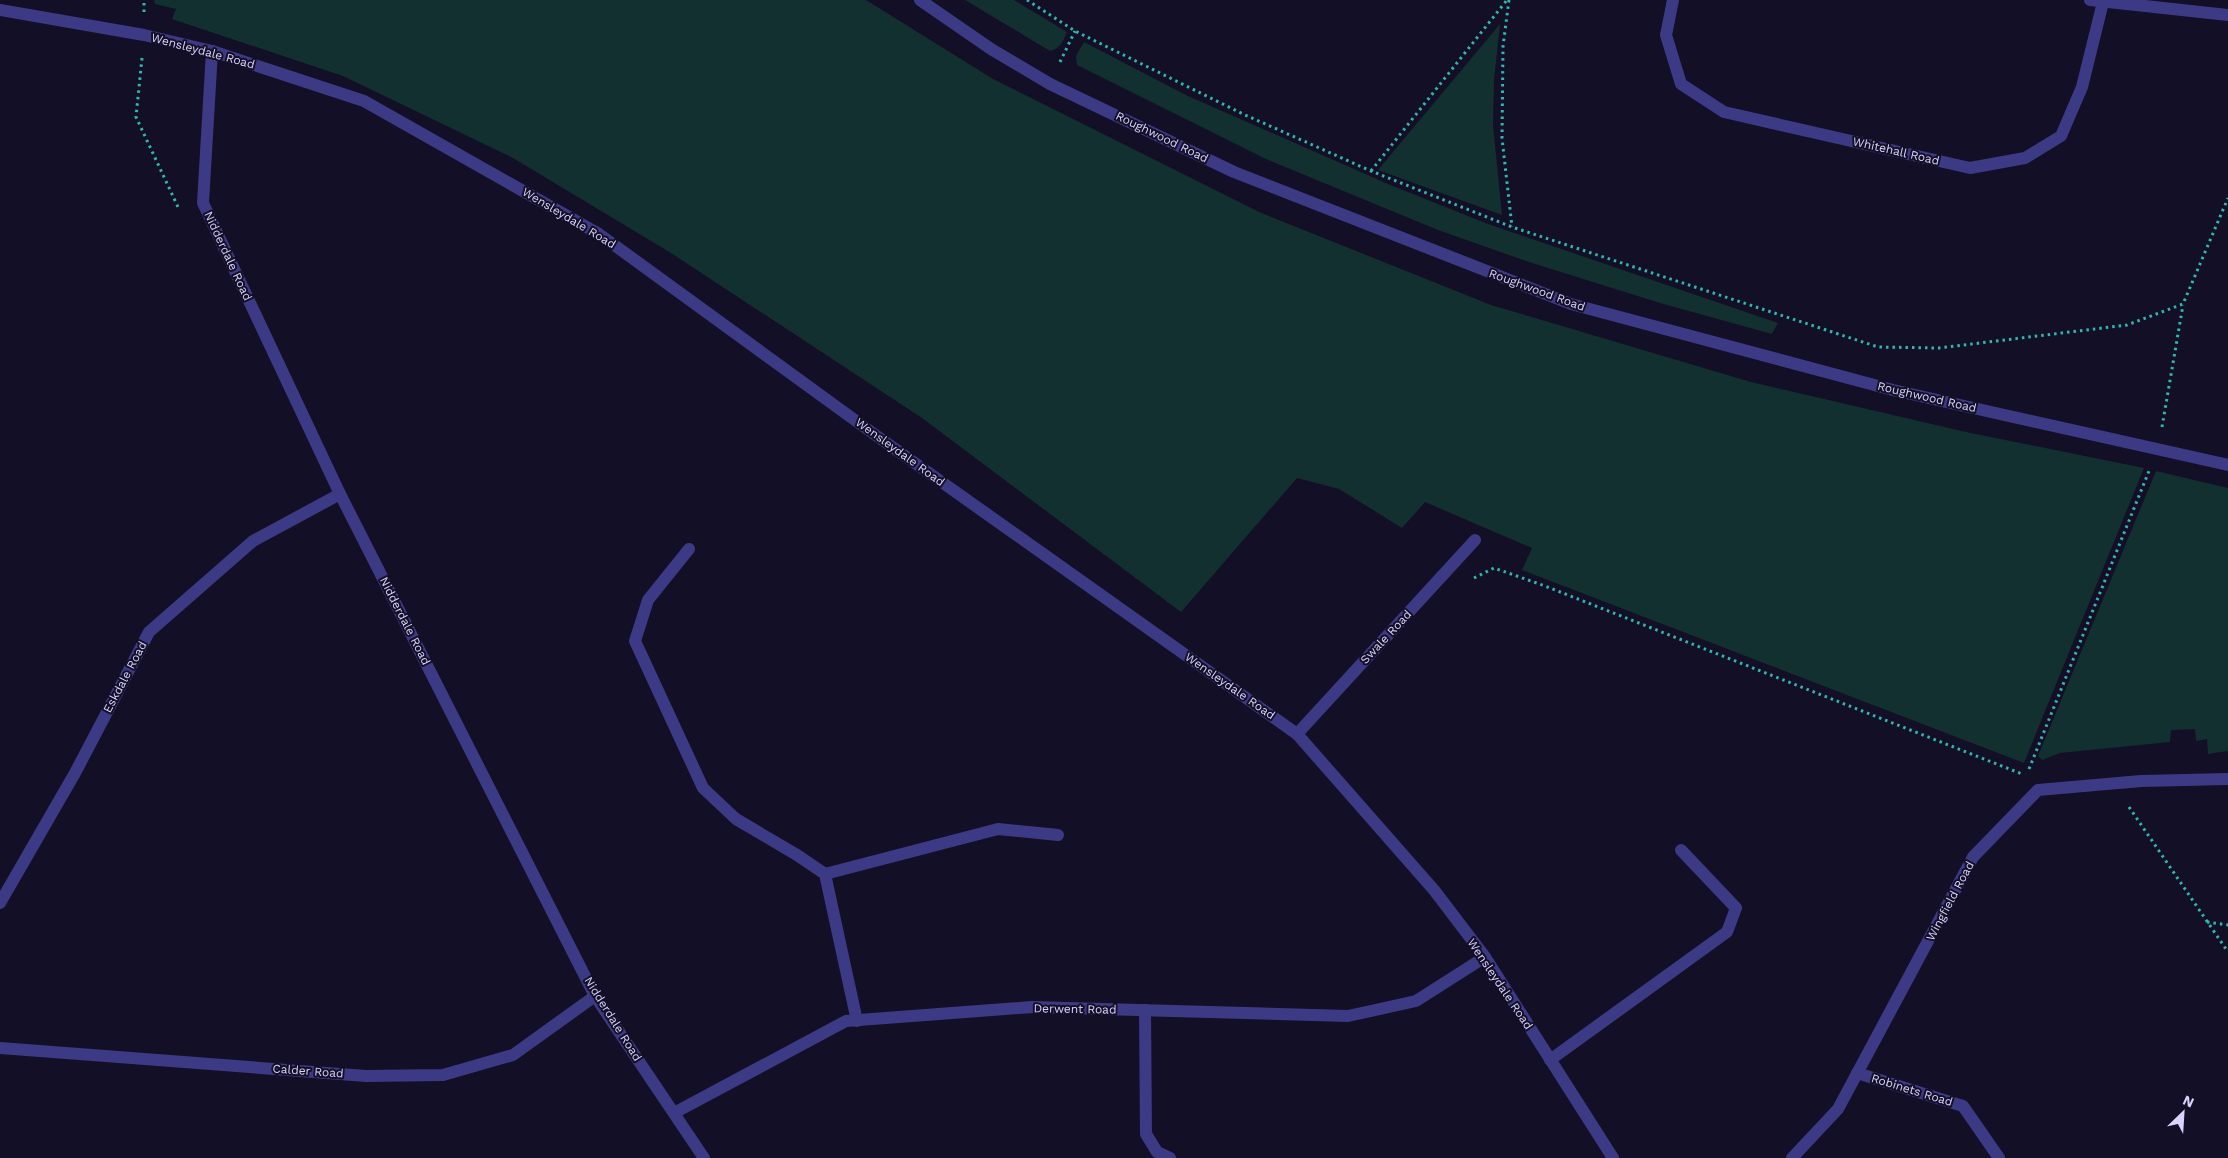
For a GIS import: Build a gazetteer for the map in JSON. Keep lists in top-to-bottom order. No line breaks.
{"streets":{"street":["Wensleydale Road","Roughwood Road","Whitehall Road","Nidderdale Road","Swale Road","Eskdale Road","Wingfield Road","Derwent Road","Calder Road","Robinets Road"]},"crossings":[["Wensleydale Road","Nidderdale Road"],["Wensleydale Road","Swale Road"],["Wensleydale Road","Derwent Road"],["Nidderdale Road","Eskdale Road"],["Nidderdale Road","Derwent Road"],["Nidderdale Road","Calder Road"],["Wingfield Road","Robinets Road"]],"north":"top right"}
